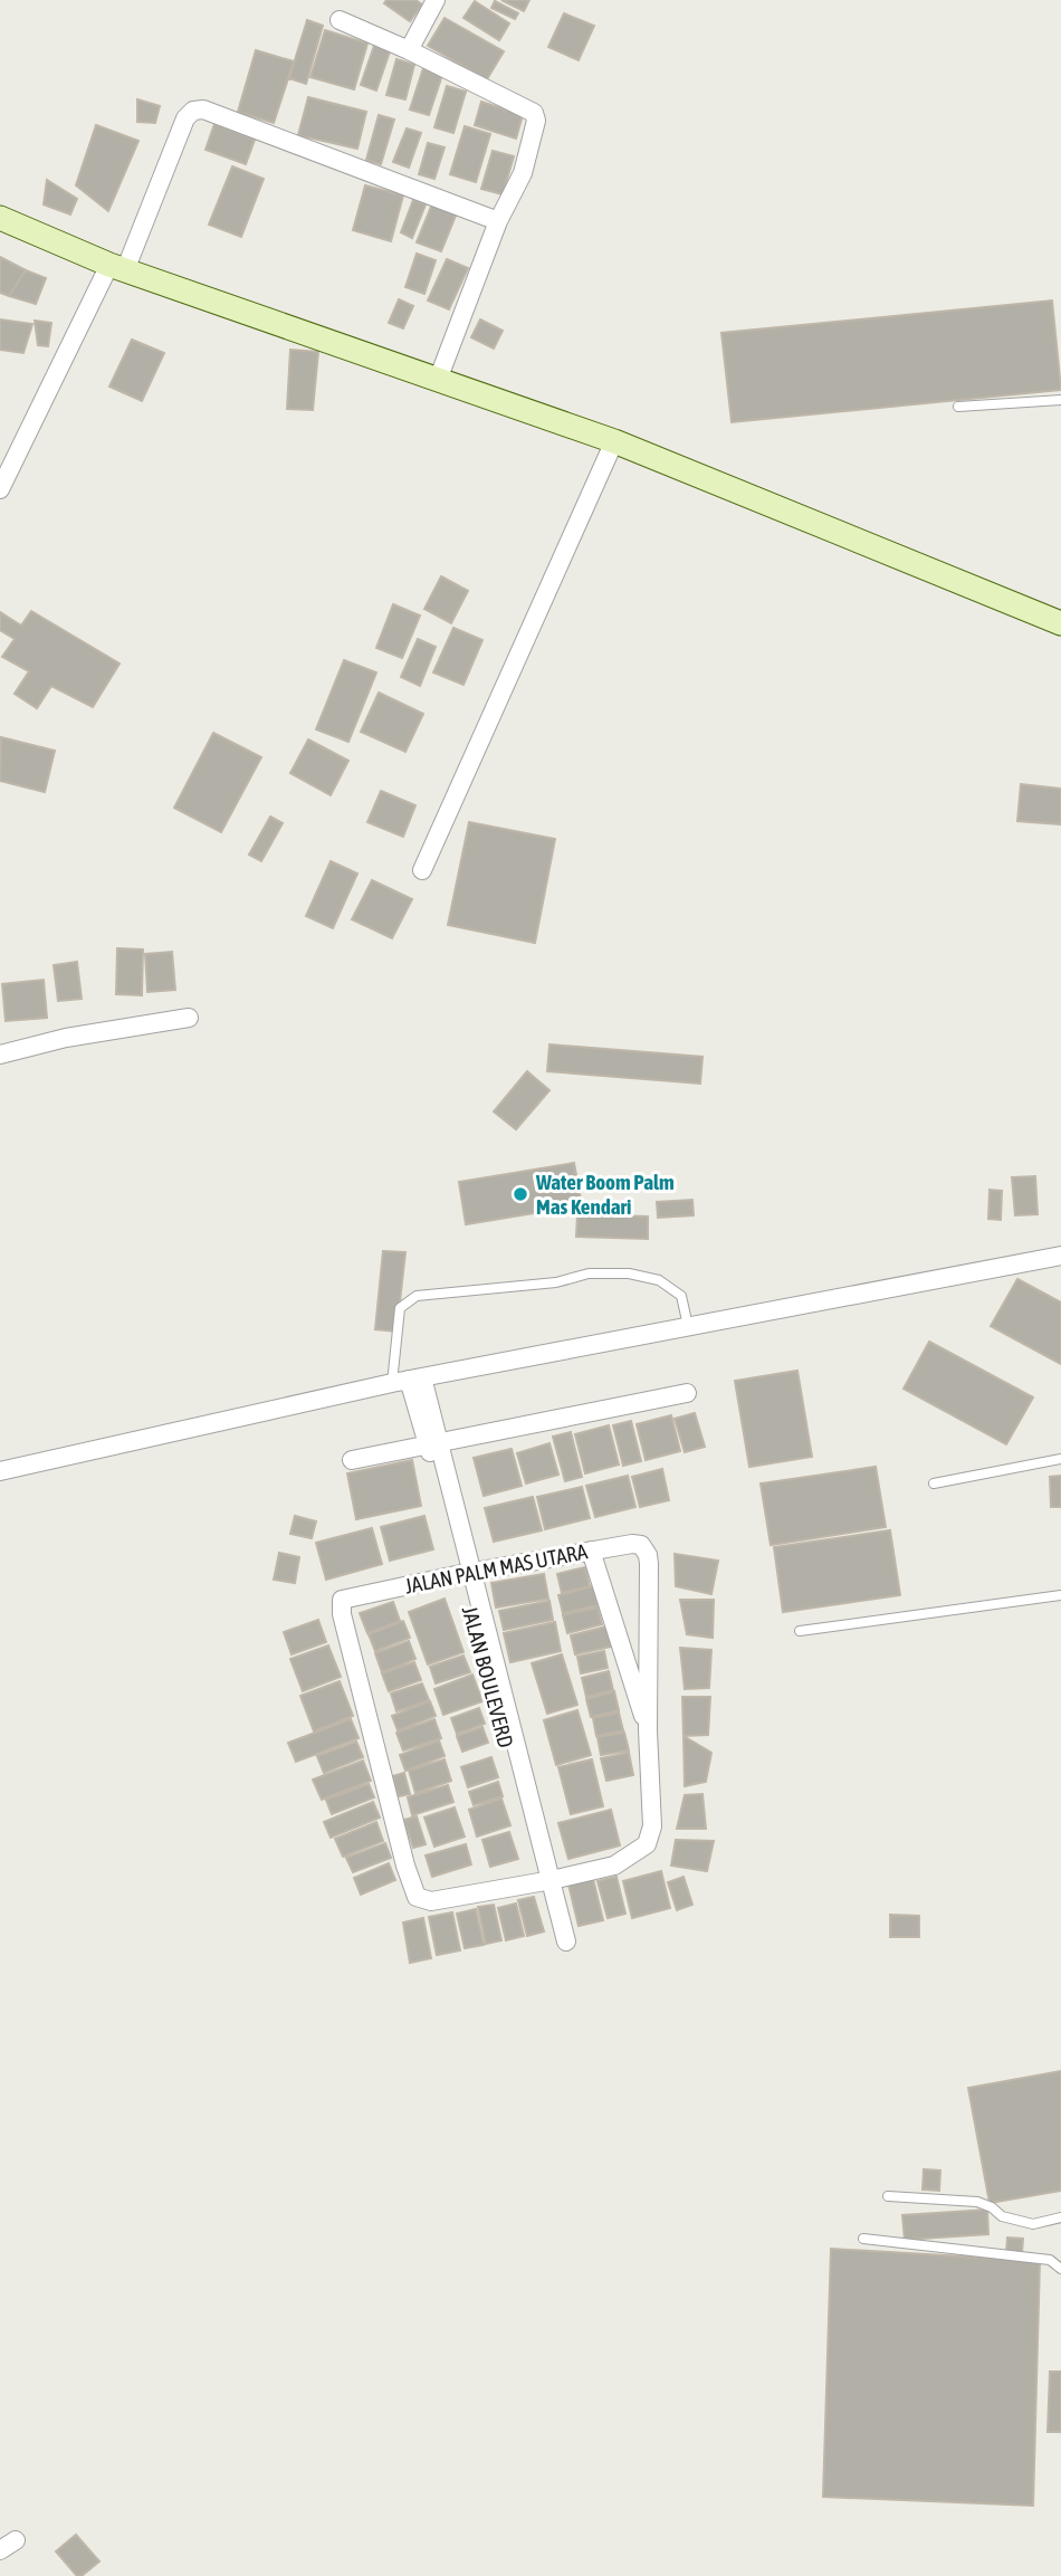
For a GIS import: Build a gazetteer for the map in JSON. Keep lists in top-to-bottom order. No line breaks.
{"streets":{"street":["JALAN PALM MAS UTARA","JALAN BOULEVERD"]},"crossings":[["JALAN PALM MAS UTARA","JALAN BOULEVERD"]],"places":["Water Boom Palm Mas Kendari"]}
